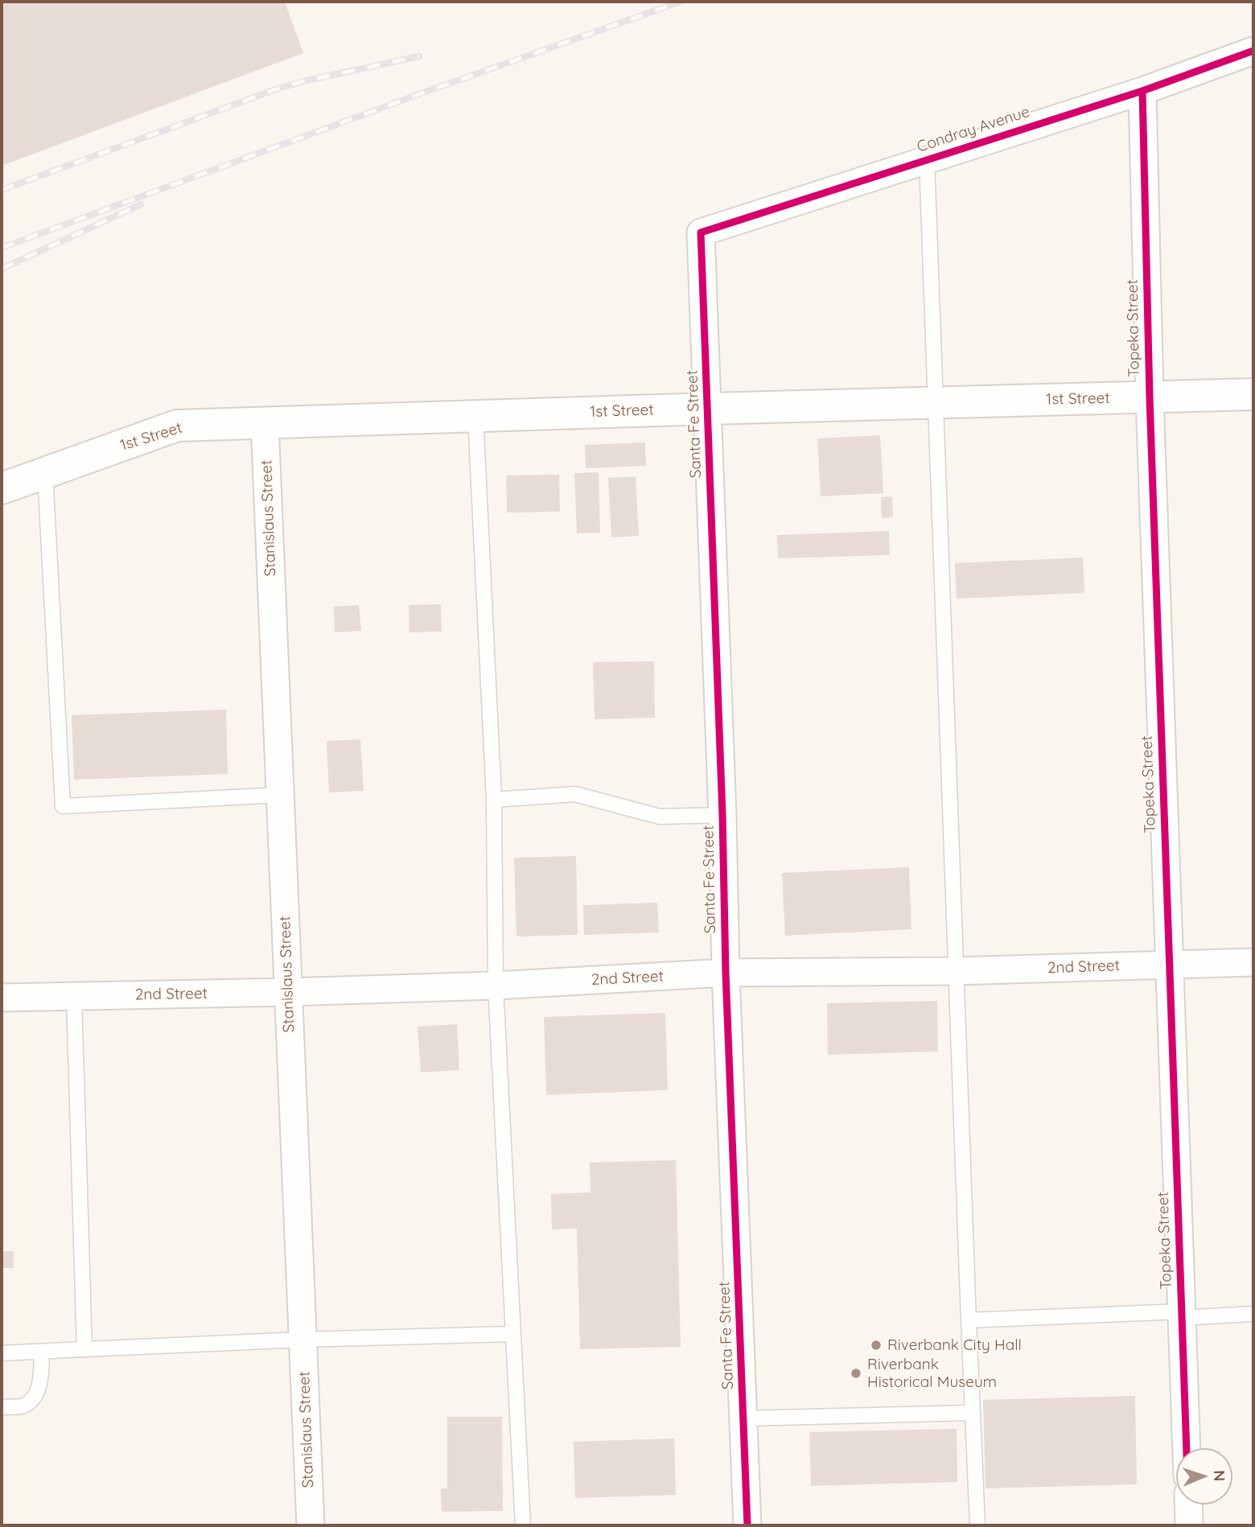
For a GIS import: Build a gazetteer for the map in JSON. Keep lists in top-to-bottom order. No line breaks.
{"streets":{"street":["Condray Avenue","Topeka Street","1st Street","Santa Fe Street","Stanislaus Street","2nd Street"]},"crossings":[["Condray Avenue","Topeka Street"],["Condray Avenue","Santa Fe Street"],["Topeka Street","1st Street"],["Topeka Street","2nd Street"],["1st Street","Santa Fe Street"],["1st Street","Stanislaus Street"],["Santa Fe Street","2nd Street"],["Stanislaus Street","2nd Street"]],"places":["Riverbank City Hall","Riverbank Historical Museum"],"north":"right"}
